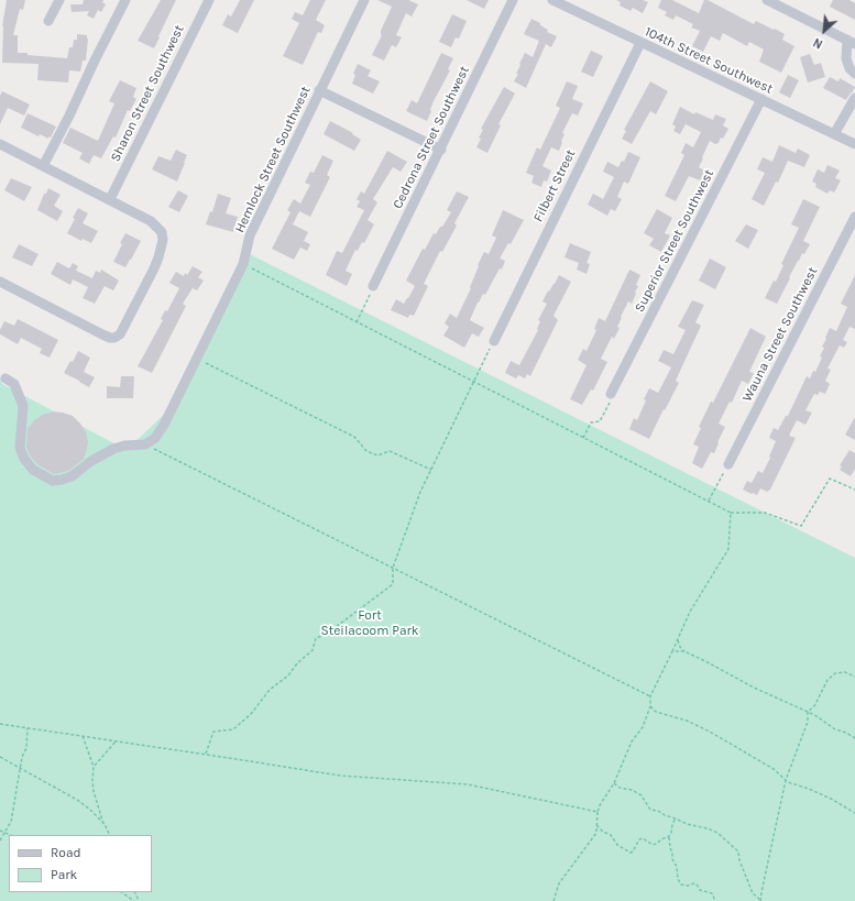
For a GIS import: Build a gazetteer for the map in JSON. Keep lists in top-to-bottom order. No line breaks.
{"streets":{"street":["104th Street Southwest","Sharon Street Southwest","Cedrona Street Southwest","Hemlock Street Southwest","Filbert Street","Superior Street Southwest","Wauna Street Southwest"]},"crossings":[["104th Street Southwest","Filbert Street"],["104th Street Southwest","Superior Street Southwest"]],"parks":["Fort Steilacoom Park"],"legend":["Road","Park"],"north":"bottom left"}
